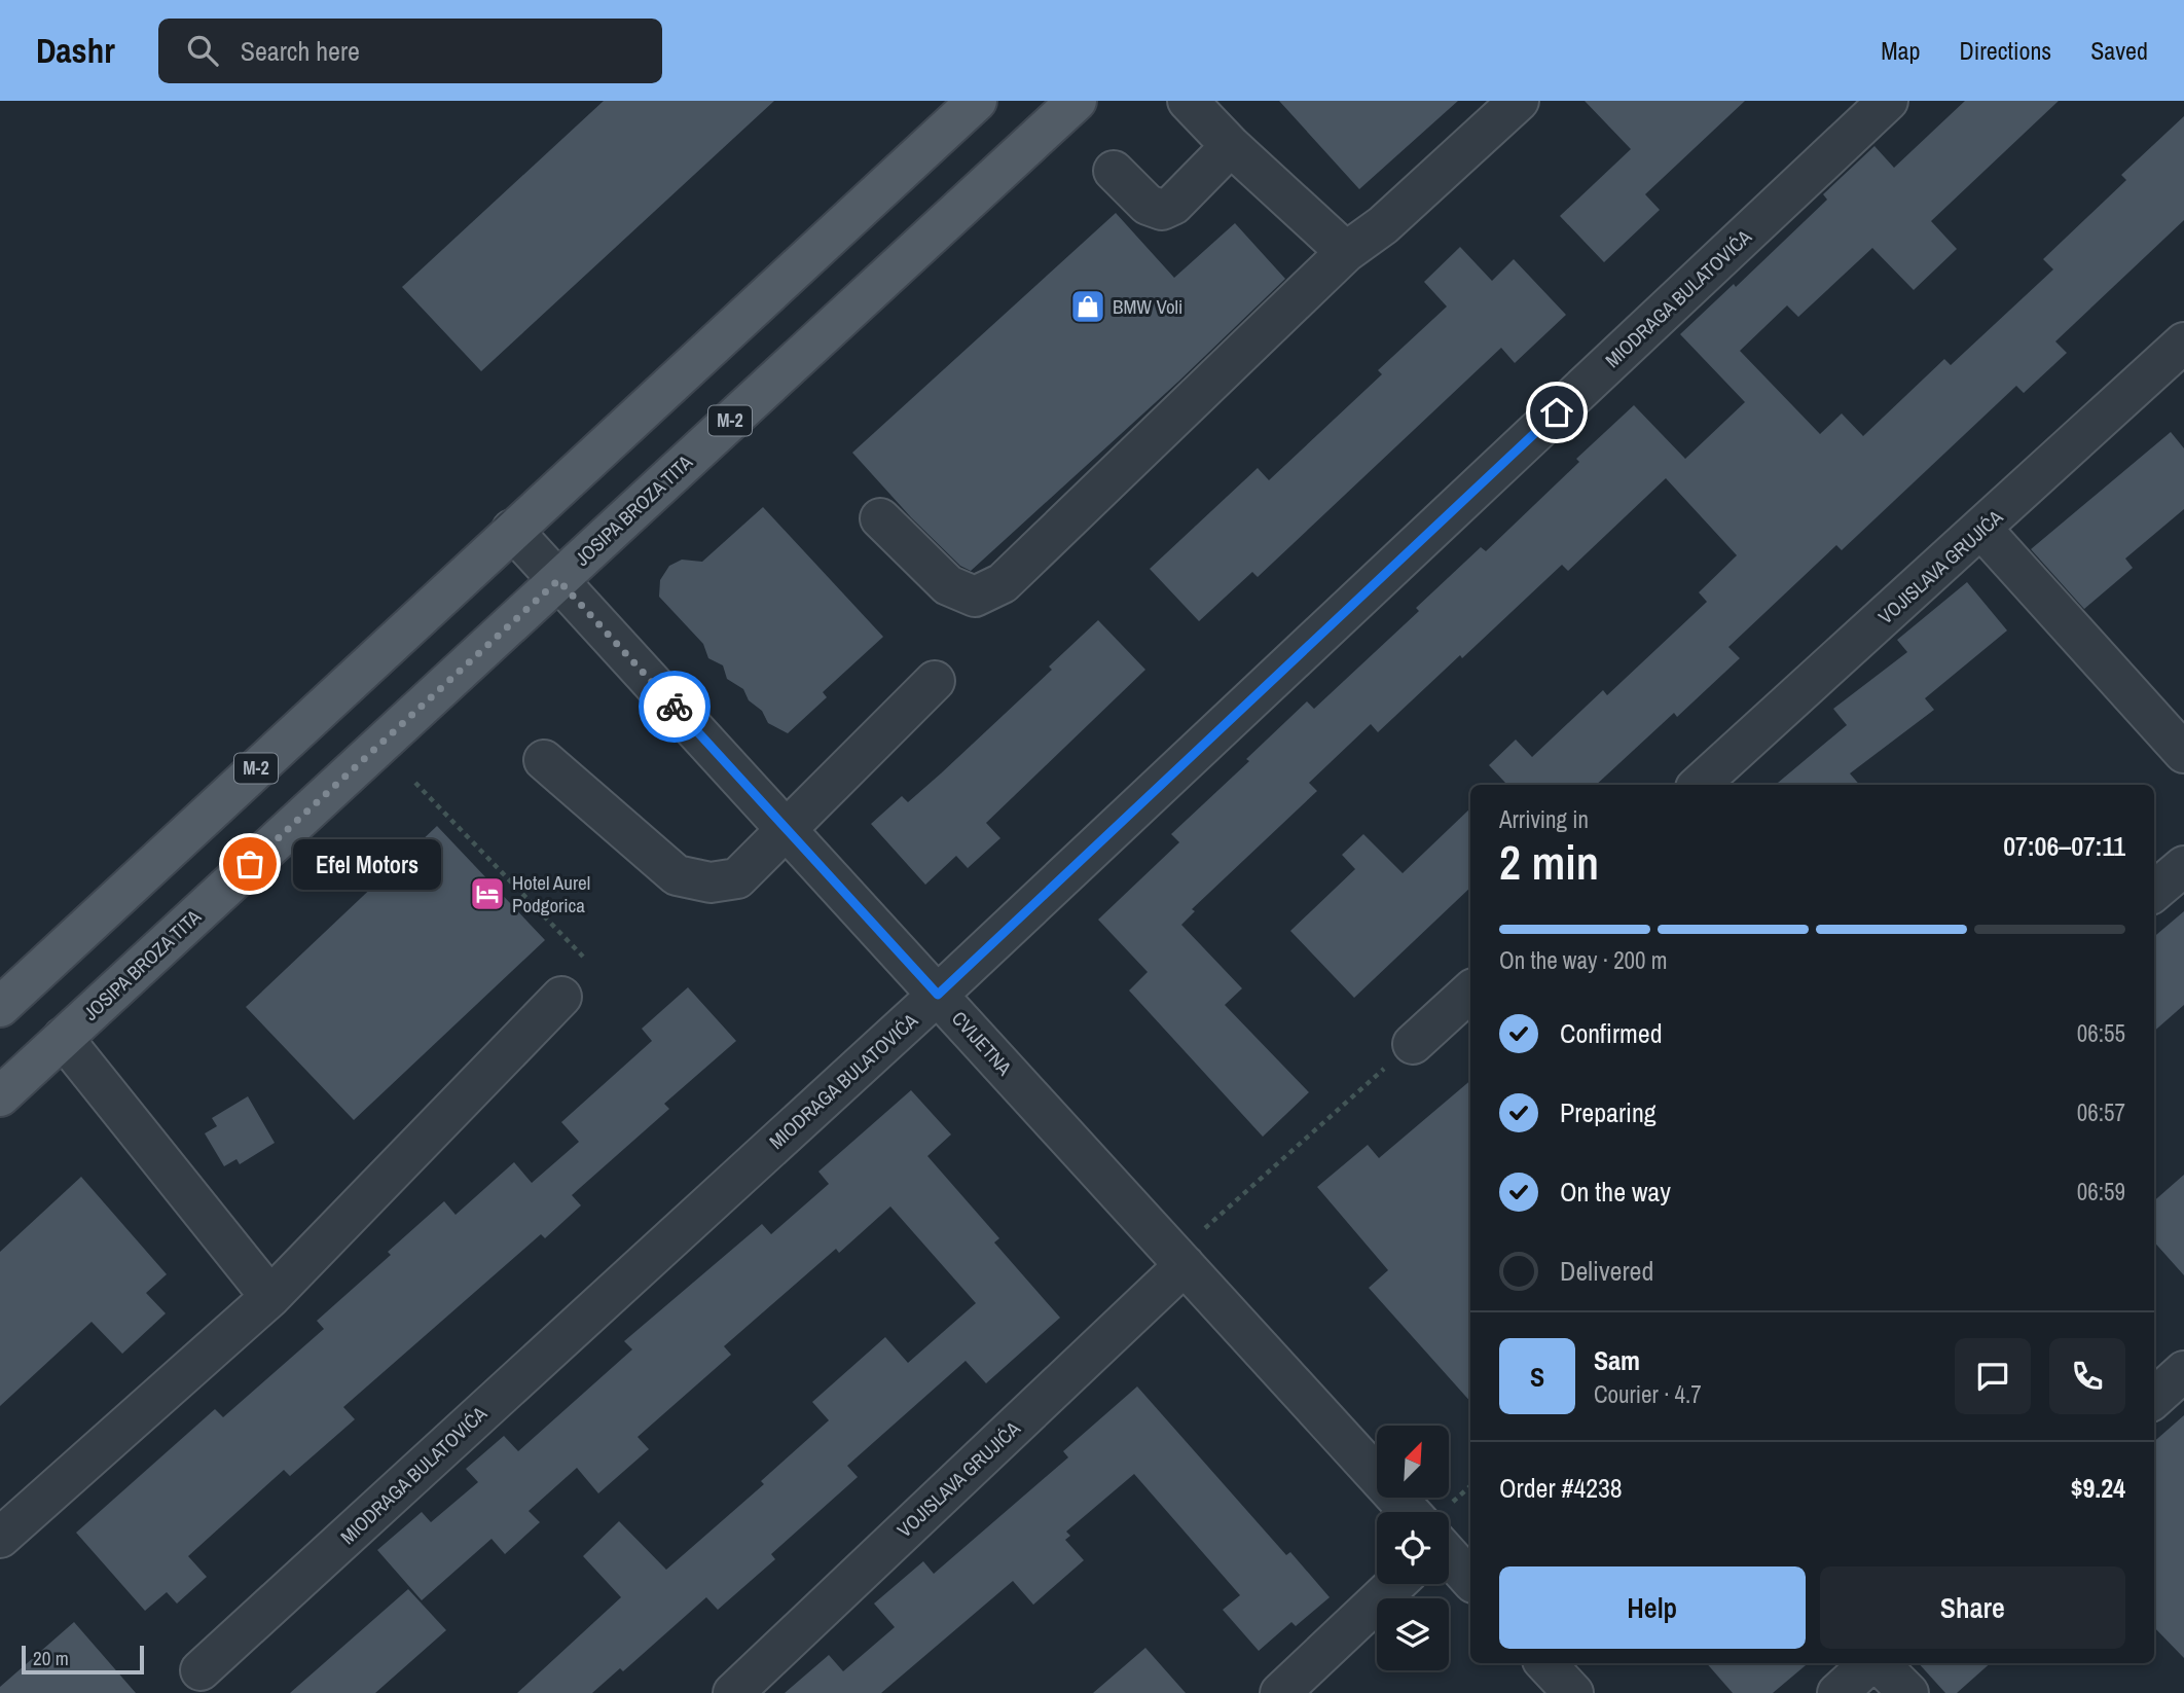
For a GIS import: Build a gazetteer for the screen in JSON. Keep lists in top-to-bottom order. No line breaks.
{"streets":{"main road":["M-2","JOSIPA BROZA TITA"],"street":["MIODRAGA BULATOVIĆA","VOJISLAVA GRUJIĆA","CVIJETNA"]},"crossings":[["MIODRAGA BULATOVIĆA","CVIJETNA"],["M-2","CVIJETNA"],["JOSIPA BROZA TITA","CVIJETNA"],["VOJISLAVA GRUJIĆA","CVIJETNA"]],"places":{"shop":["BMW Voli"],"other":["Efel Motors"],"hotel":["Hotel Aurel Podgorica"]},"scale_bar":"20 m","north":"top right","page":{"header":"Dashr","search":"Search here","nav":["Map","Directions","Saved"],"heading":["2 min","Arriving in","07:06–07:11"],"panel":["Sam","Courier · 4.7","Order #4238","$9.24"],"bubble":"Efel Motors","bar":"On the way · 200 m","list":[["Confirmed","06:55"],["Preparing","06:57"],["On the way","06:59"],"Delivered"],"round":"S","buttons":["Help","Share"],"scale":"20 m"}}
